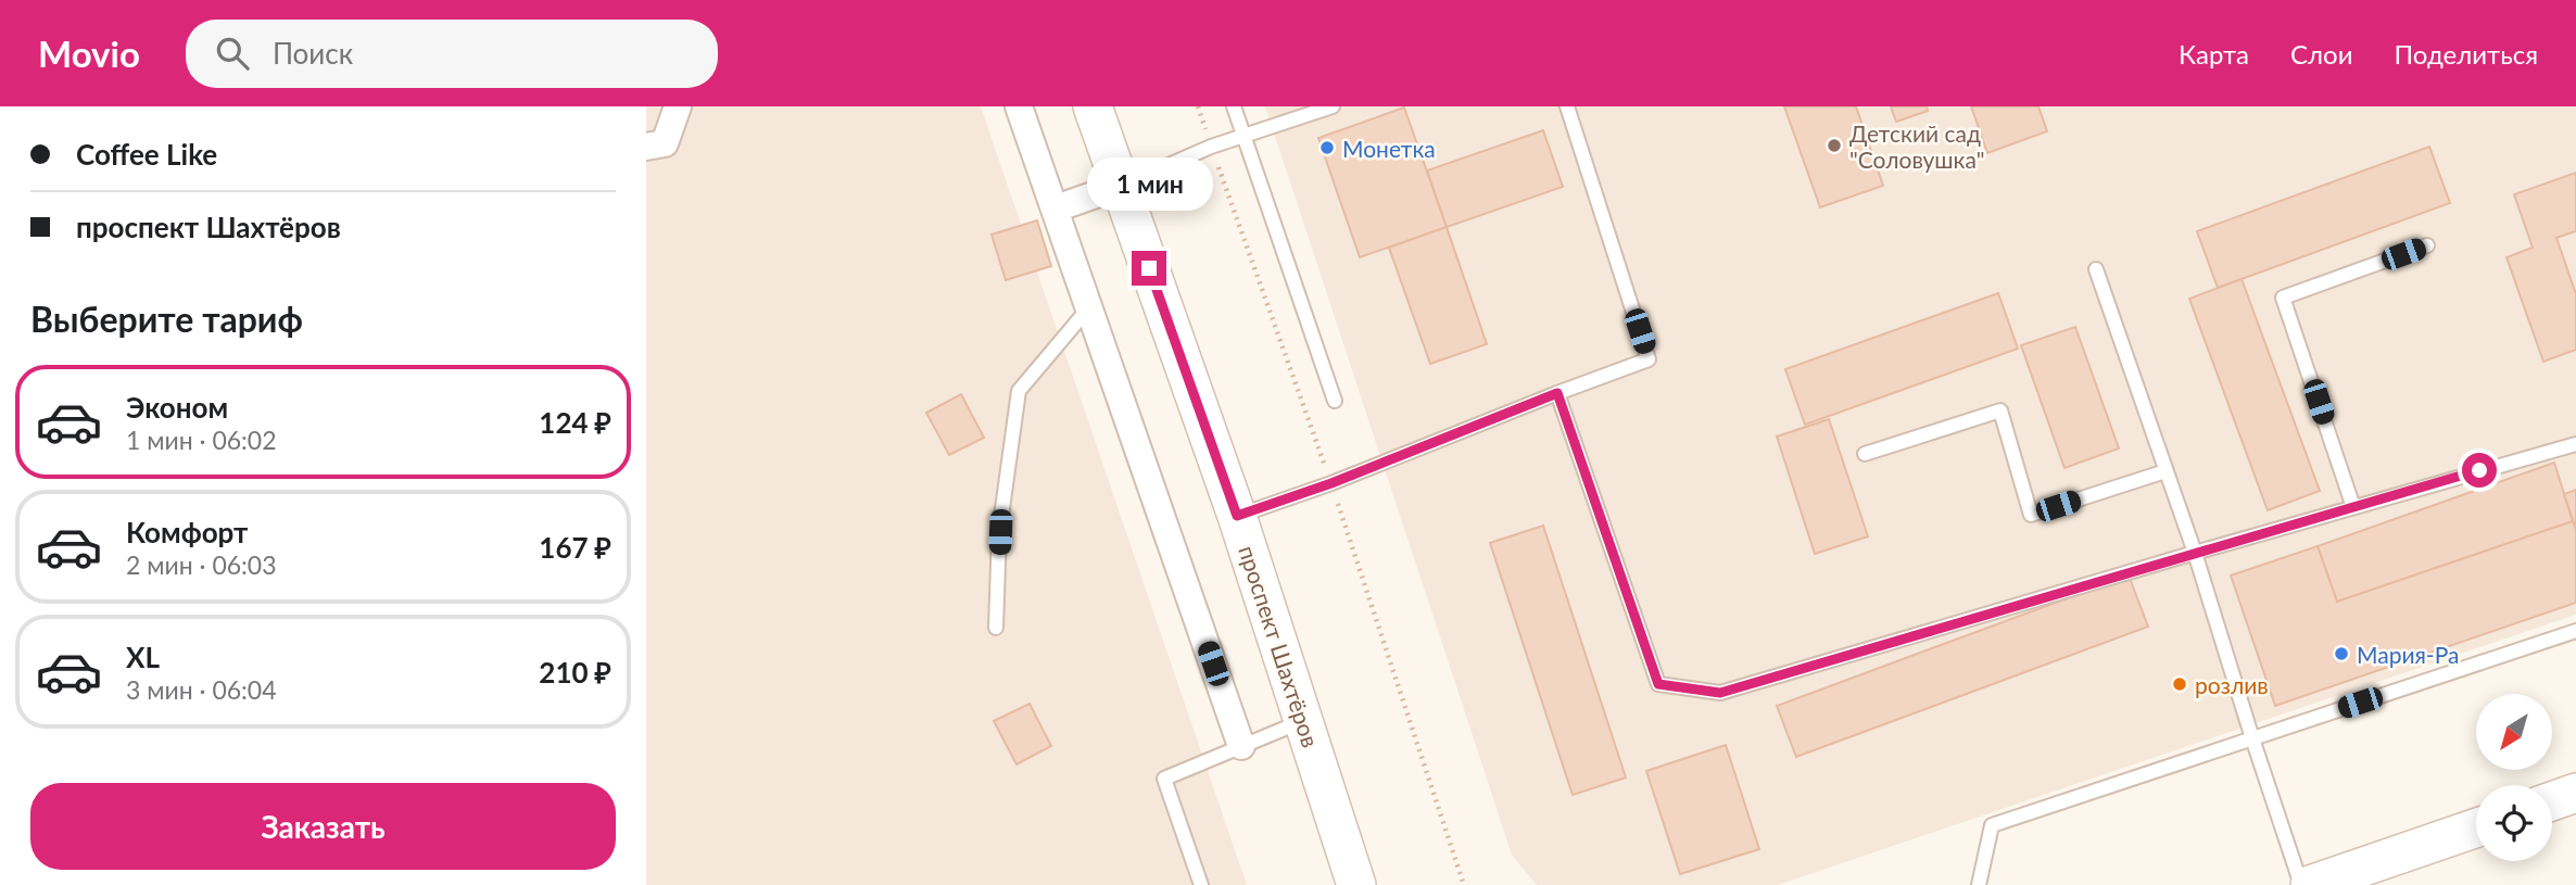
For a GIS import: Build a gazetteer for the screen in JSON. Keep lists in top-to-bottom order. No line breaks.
{"streets":{"main road":["проспект Шахтёров"]},"places":["Детский сад \"Соловушка\"","Монетка","Мария-Ра","розлив"],"north":"bottom left","page":{"header":"Movio","search":"Поиск","nav":["Карта","Слои","Поделиться"],"banner":["Coffee Like","проспект Шахтёров"],"bubble":"1 мин","heading":"Выберите тариф","list":[{"name":"Эконом","note":"1 мин · 06:02","value":"124 ₽"},{"name":"Комфорт","note":"2 мин · 06:03","value":"167 ₽"},{"name":"XL","note":"3 мин · 06:04","value":"210 ₽"}],"buttons":"Заказать"}}
